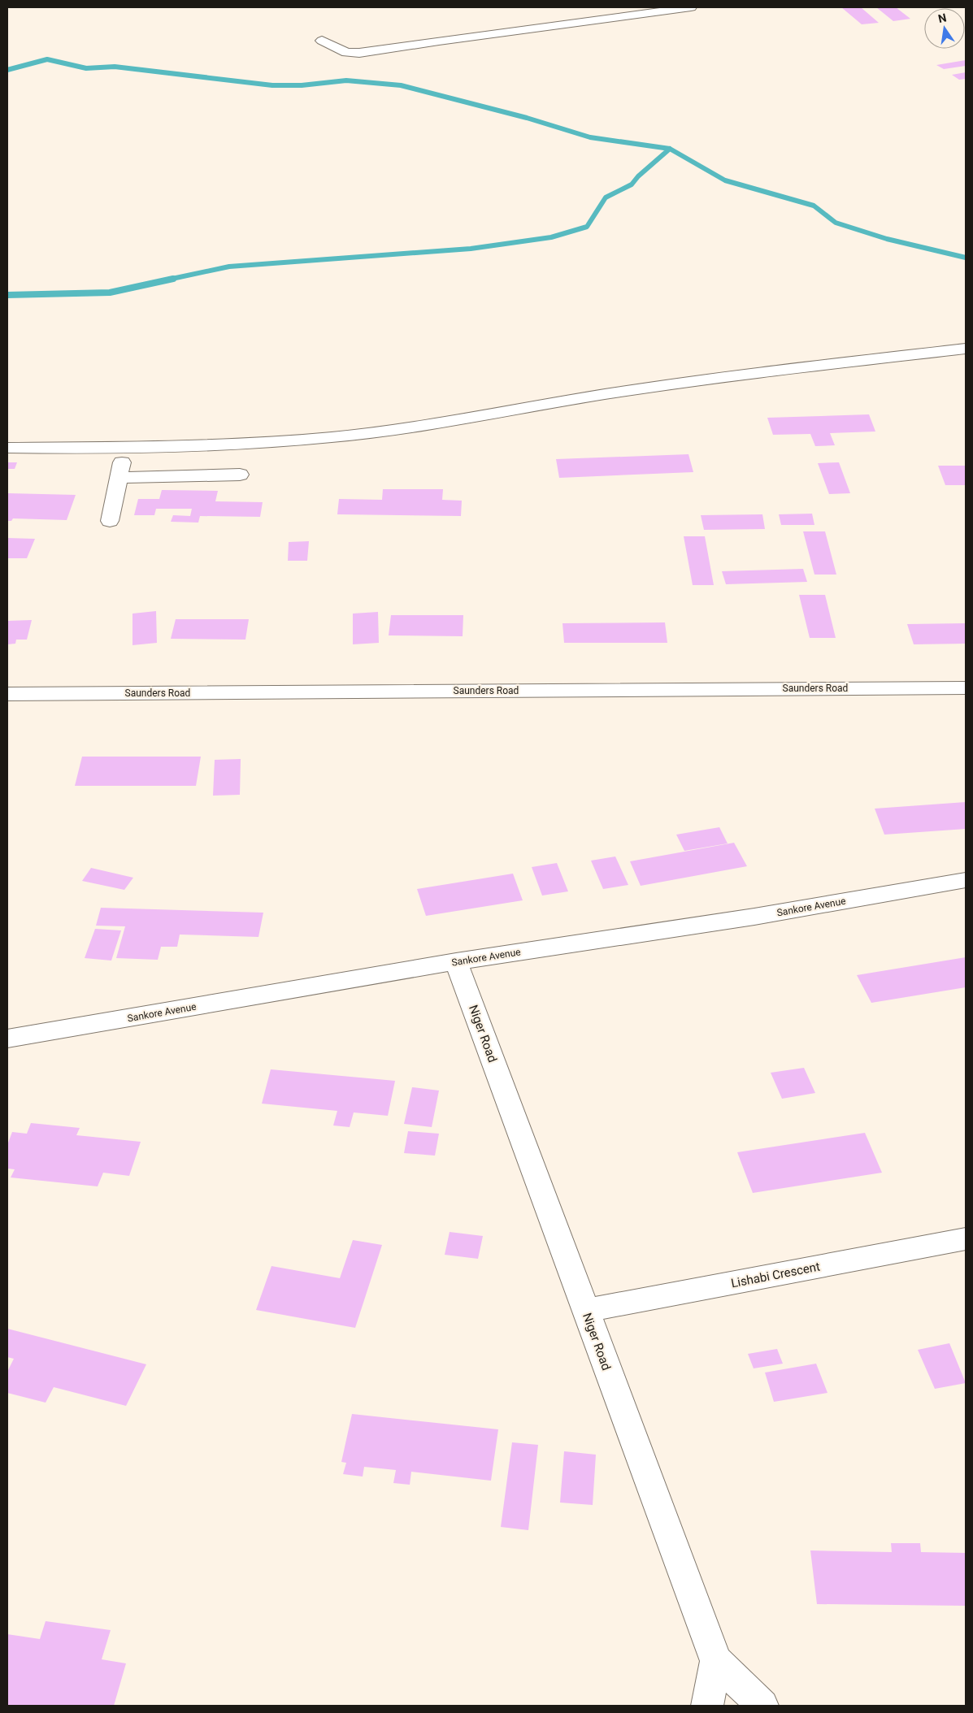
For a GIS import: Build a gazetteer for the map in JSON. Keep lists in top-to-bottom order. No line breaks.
{"streets":{"street":["Saunders Road","Sankore Avenue","Niger Road","Lishabi Crescent"]},"crossings":[["Sankore Avenue","Niger Road"],["Niger Road","Lishabi Crescent"]],"north":"top"}
